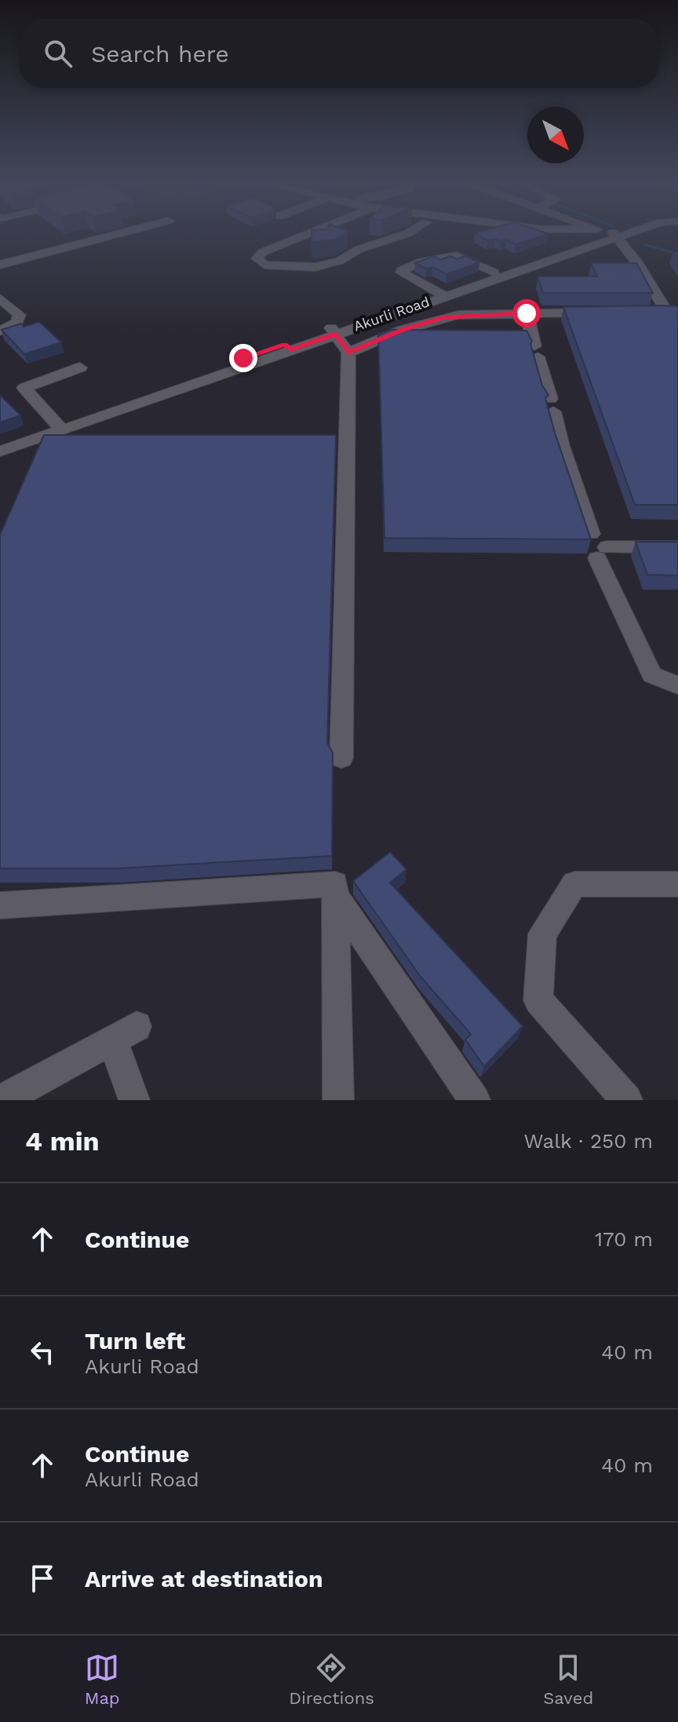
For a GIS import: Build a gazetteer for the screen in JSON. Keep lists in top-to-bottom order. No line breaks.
{"streets":{"street":["Akurli Road"]},"north":"bottom right","page":{"search":"Search here","heading":["4 min","Walk · 250 m"],"list":[["Continue","170 m"],["Turn left","Akurli Road","40 m"],["Continue","Akurli Road","40 m"],"Arrive at destination"],"nav":["Map","Directions","Saved"]}}
